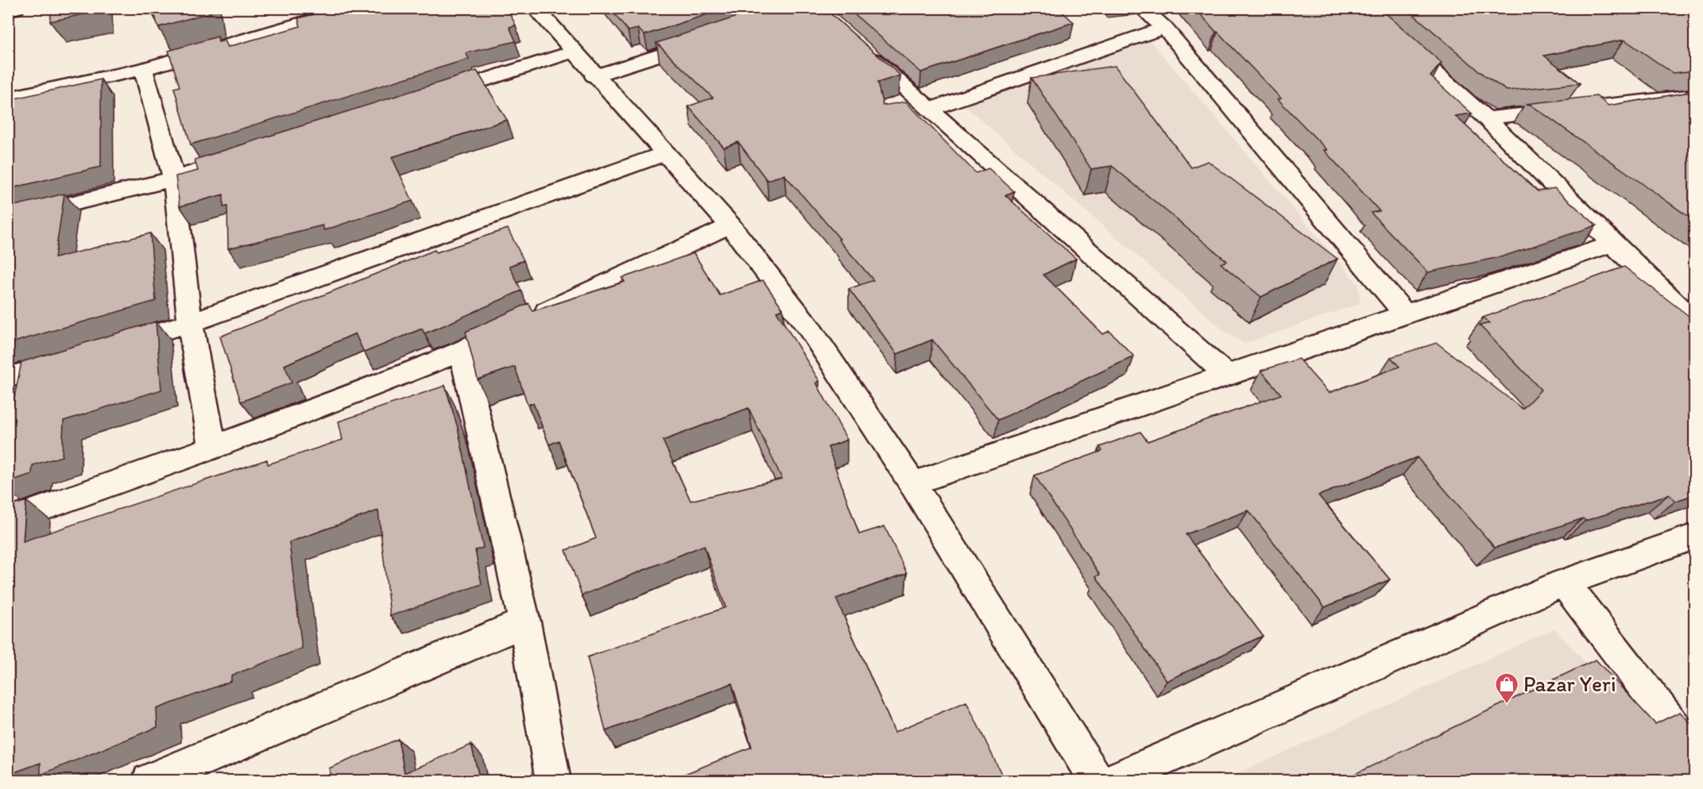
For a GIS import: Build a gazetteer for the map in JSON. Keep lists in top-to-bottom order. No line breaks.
{"places":{"shop":["Pazar Yeri"]}}
